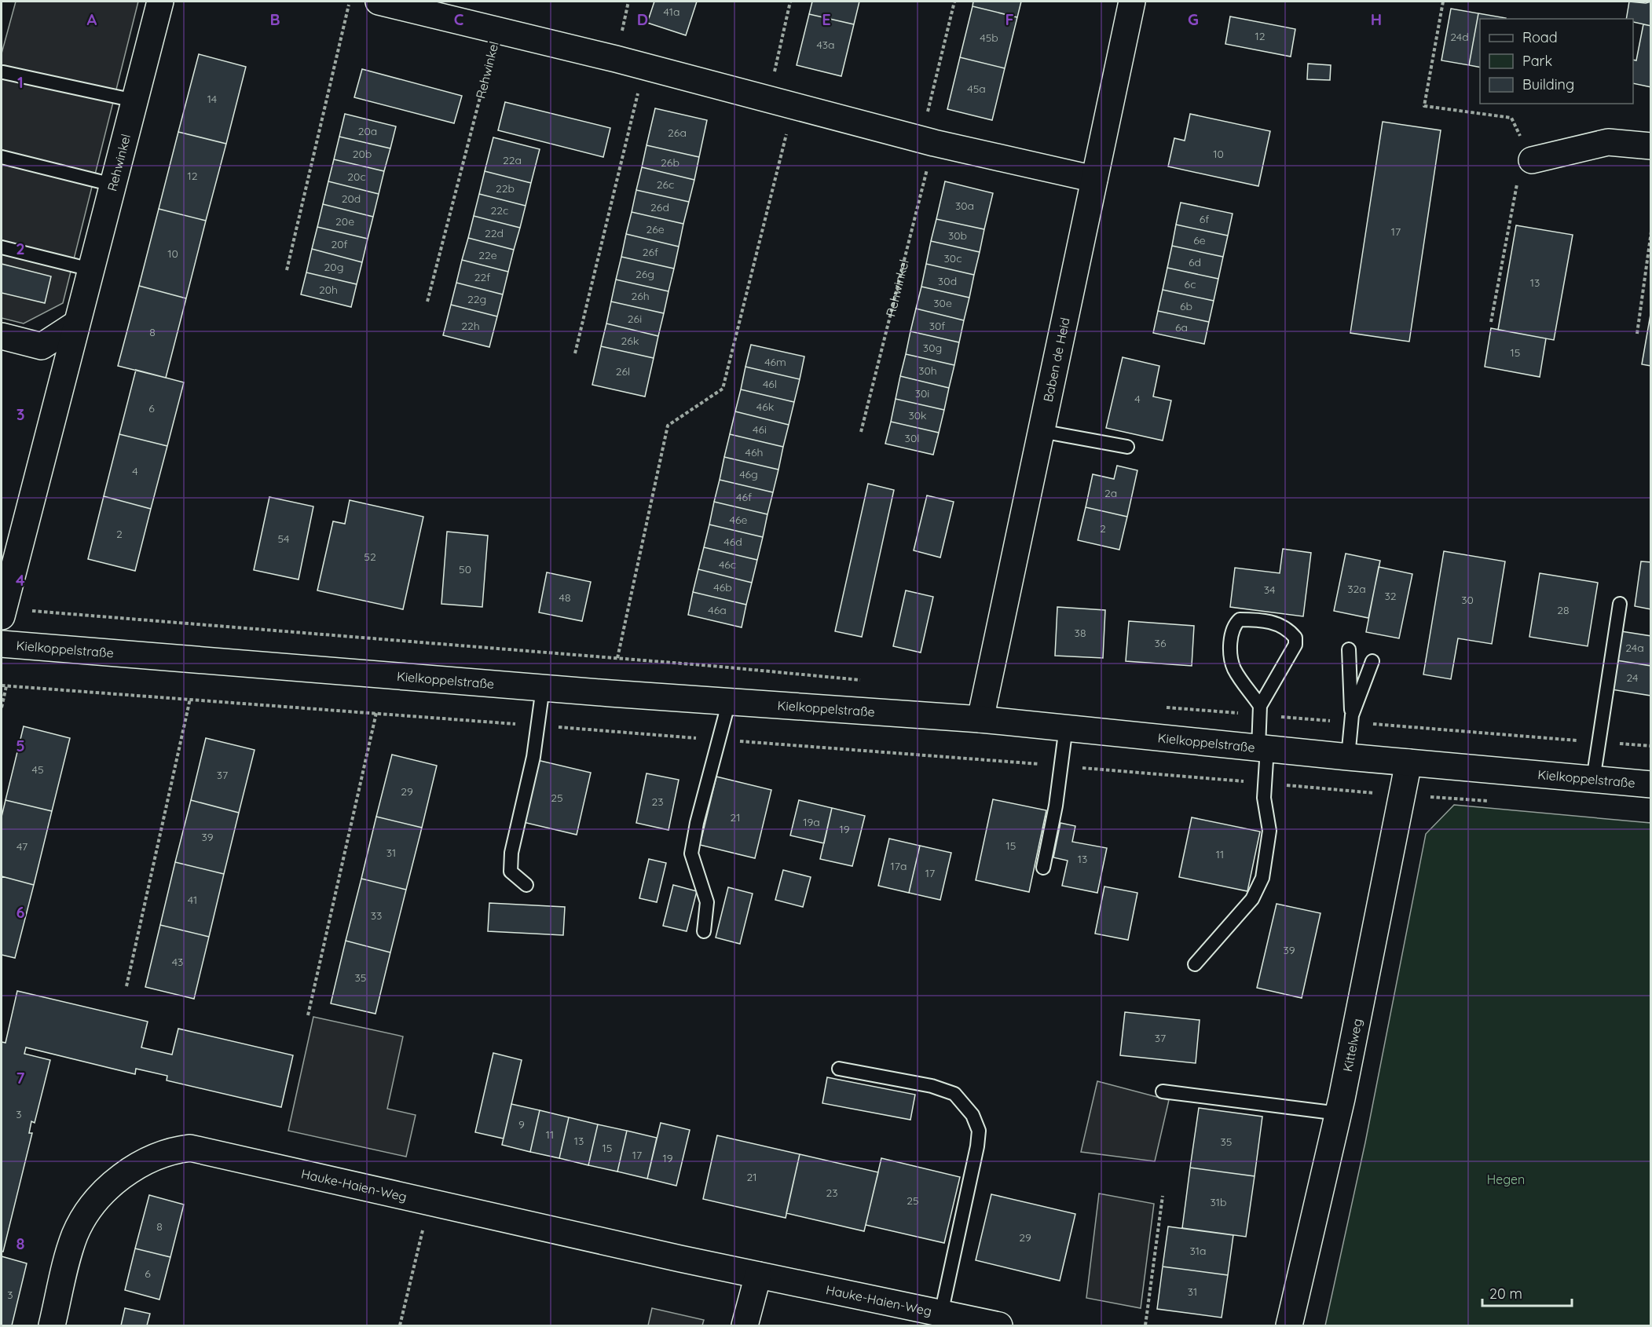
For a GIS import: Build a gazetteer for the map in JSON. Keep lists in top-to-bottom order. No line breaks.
{"streets":{"street":["Rehwinkel","Baben de Heid","Kielkoppelstraße","Kittelweg","Hauke-Haien-Weg"]},"crossings":[["Rehwinkel","Baben de Heid"],["Baben de Heid","Kielkoppelstraße"],["Kielkoppelstraße","Kittelweg"]],"parks":["Hegen"],"house_numbers":["41a","12","24d","45b","43a","45a","14","20a","26a","20b","10","22a","26b","12","20c","26c","22b","20d","30a","26d","22c","6f","20e","26e","17","22d","30b","6e","20f","26f","10","22e","30c","6d","20g","26g","22f","30d","13","6c","20h","26h","22g","30e","6b","26i","22h","30f","6a","8","26k","30g","15","46m","30h","26l","46l","30i","4","46k","6","30k","46i","30l","46h","4","46g","2a","46f","46e","2","2","54","46d","52","46c","50","46b","32a","34","32","48","30","46a","28","38","36","24a","24","45","37","29","25","23","21","19a","19","39","15","47","31","11","13","17a","17","41","33","39","43","35","37","3","9","11","13","35","15","17","19","21","23","25","31b","8","29","31a","6","31","3"],"legend":["Road","Park","Building"],"scale_bar":"20 m","grid":{"columns":["A","B","C","D","E","F","G","H"],"rows":["1","2","3","4","5","6","7","8"]}}
